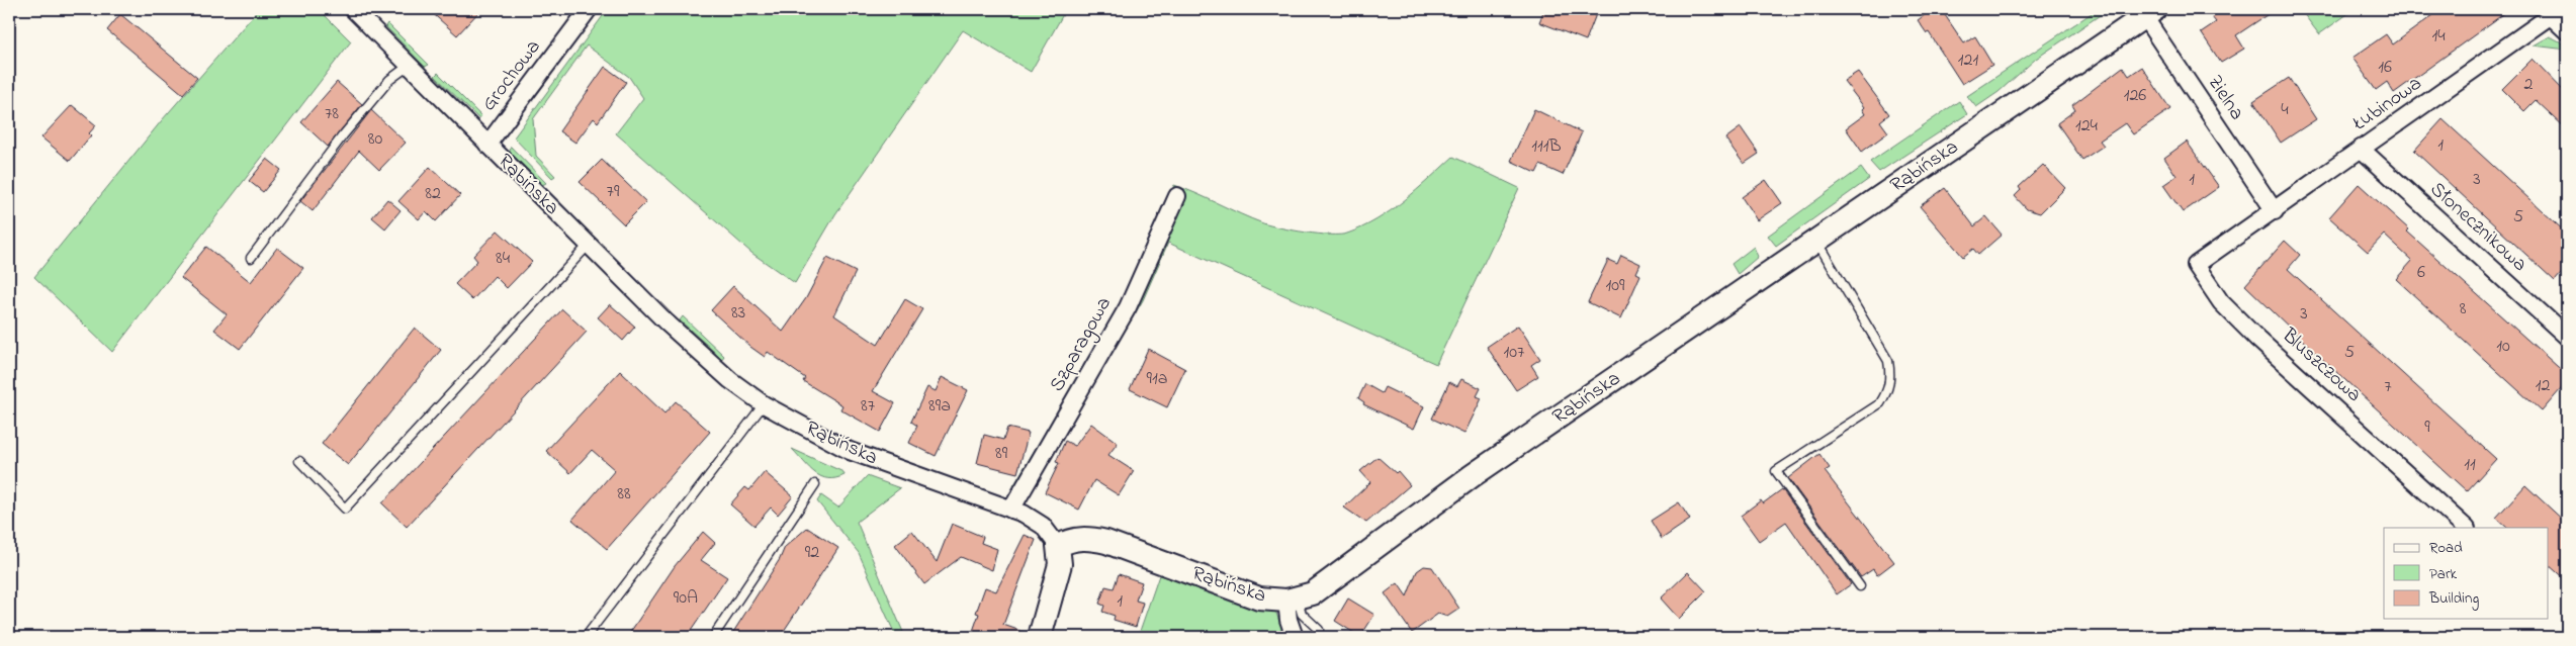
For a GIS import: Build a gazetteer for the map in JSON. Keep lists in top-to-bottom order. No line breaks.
{"streets":{"street":["Grochowa","Zielna","Łubinowa","Rąbińska","Słonecznikowa","Szparagowa","Bluszczowa"]},"crossings":[["Grochowa","Rąbińska"],["Zielna","Łubinowa"],["Zielna","Rąbińska"],["Łubinowa","Słonecznikowa"],["Łubinowa","Bluszczowa"],["Rąbińska","Szparagowa"]],"house_numbers":["14","121","16","2","126","4","78","124","80","1","111B","1","3","79","82","5","84","6","109","8","83","3","10","107","5","91a","12","7","87","89a","9","89","11","88","92","90A","1"],"legend":["Road","Park","Building"]}
